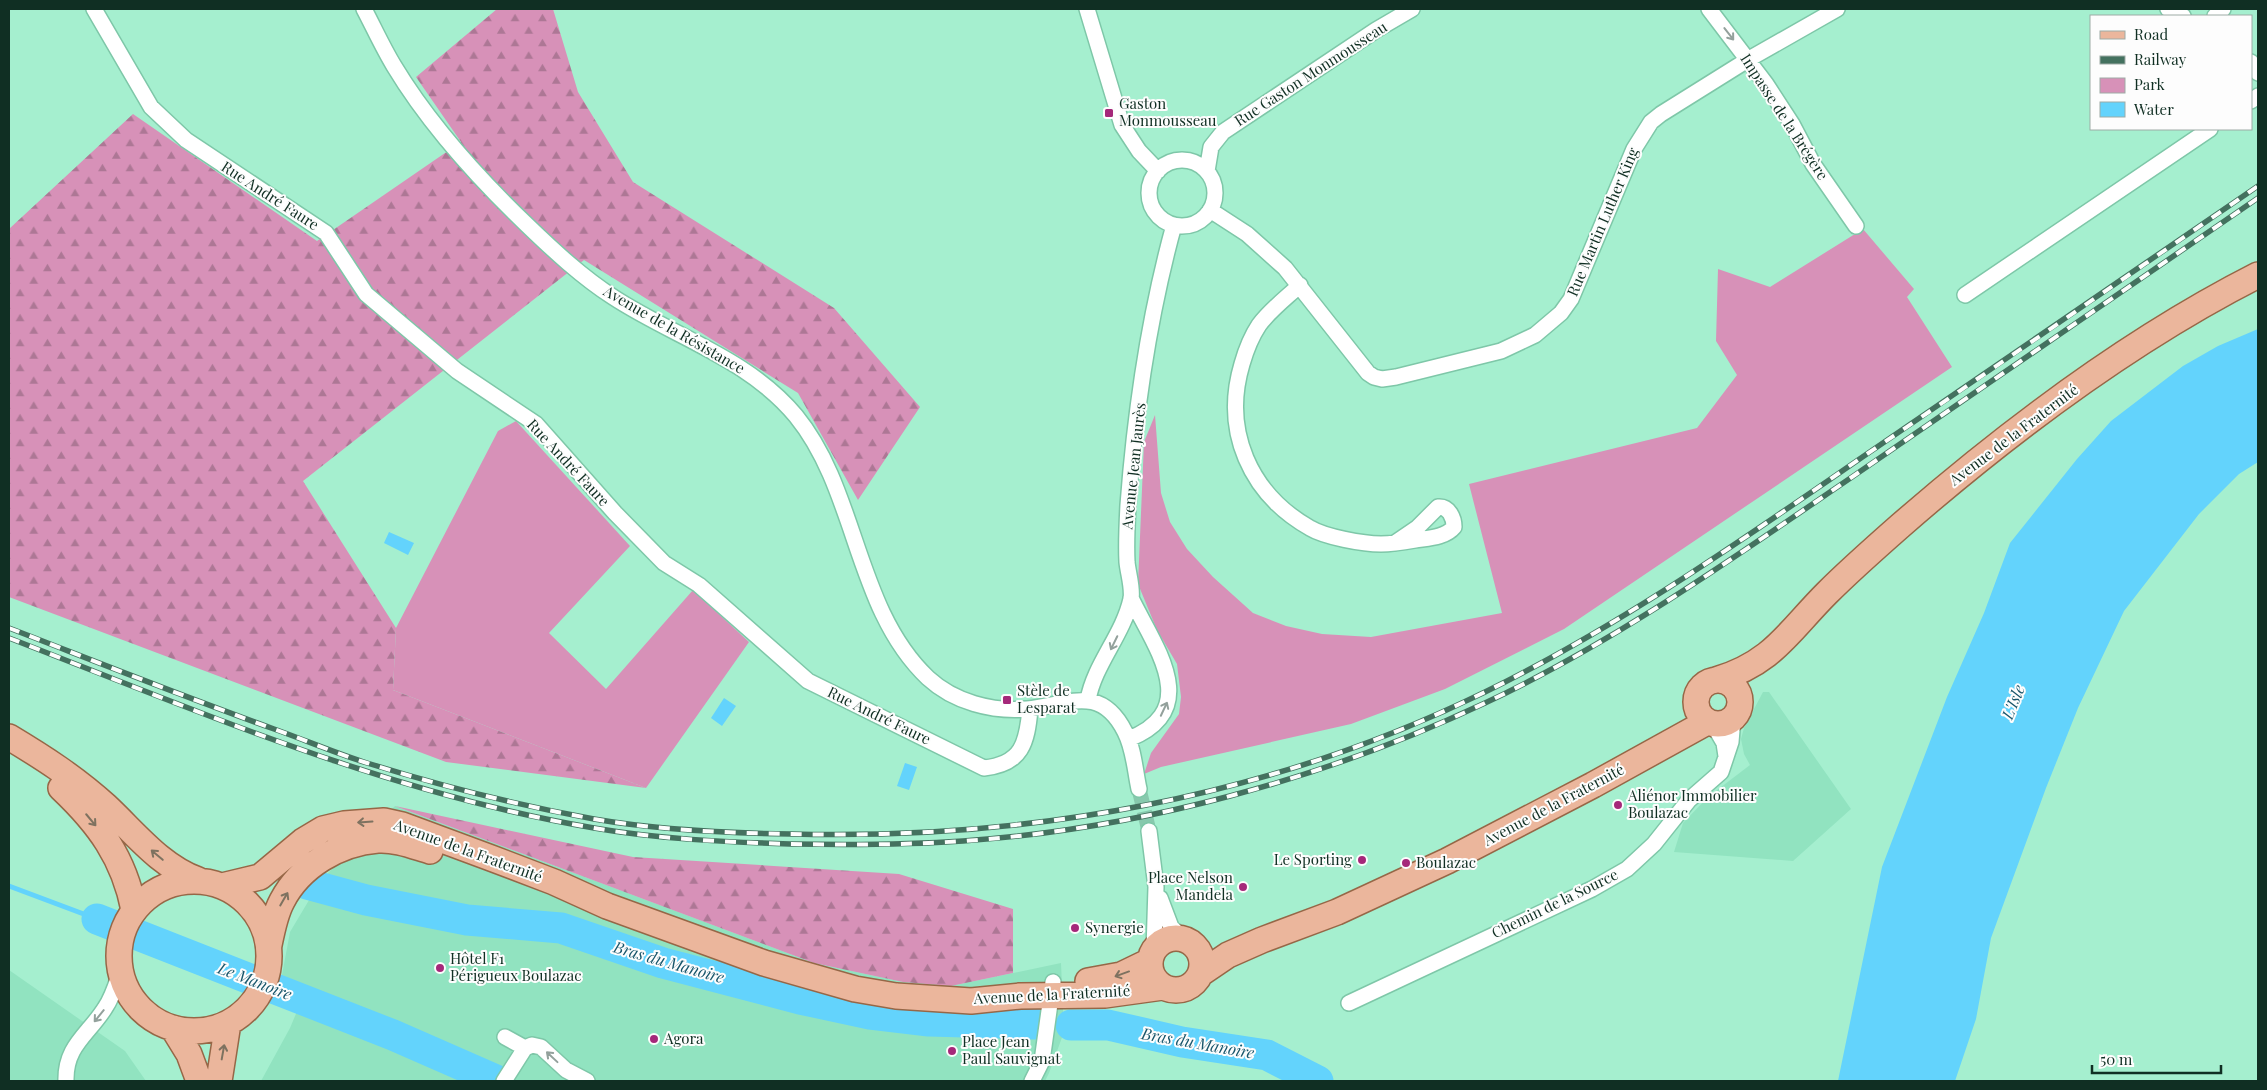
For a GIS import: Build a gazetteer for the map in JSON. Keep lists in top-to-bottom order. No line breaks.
{"streets":{"main road":["Avenue de la Fraternité"],"street":["Rue Gaston Monmousseau","Impasse de la Brégère","Rue André Faure","Rue Martin Luther King","Avenue de la Résistance","Avenue Jean Jaurès","Chemin de la Source"]},"crossings":[["Rue Gaston Monmousseau","Rue Martin Luther King"],["Rue Gaston Monmousseau","Avenue Jean Jaurès"],["Impasse de la Brégère","Rue Martin Luther King"],["Rue André Faure","Avenue de la Résistance"],["Rue Martin Luther King","Avenue Jean Jaurès"],["Avenue de la Résistance","Avenue Jean Jaurès"],["Avenue de la Fraternité","Chemin de la Source"]],"water":["L'Isle","Bras du Manoire","Le Manoire"],"places":{"transit":["Gaston Monmousseau","Stèle de Lesparat"],"other":["Aliénor Immobilier Boulazac","Le Sporting","Boulazac","Place Nelson Mandela","Synergie","Hôtel F1 Périgueux Boulazac","Agora","Place Jean Paul Sauvignat"]},"legend":["Road","Railway","Park","Water"],"scale_bar":"50 m"}
